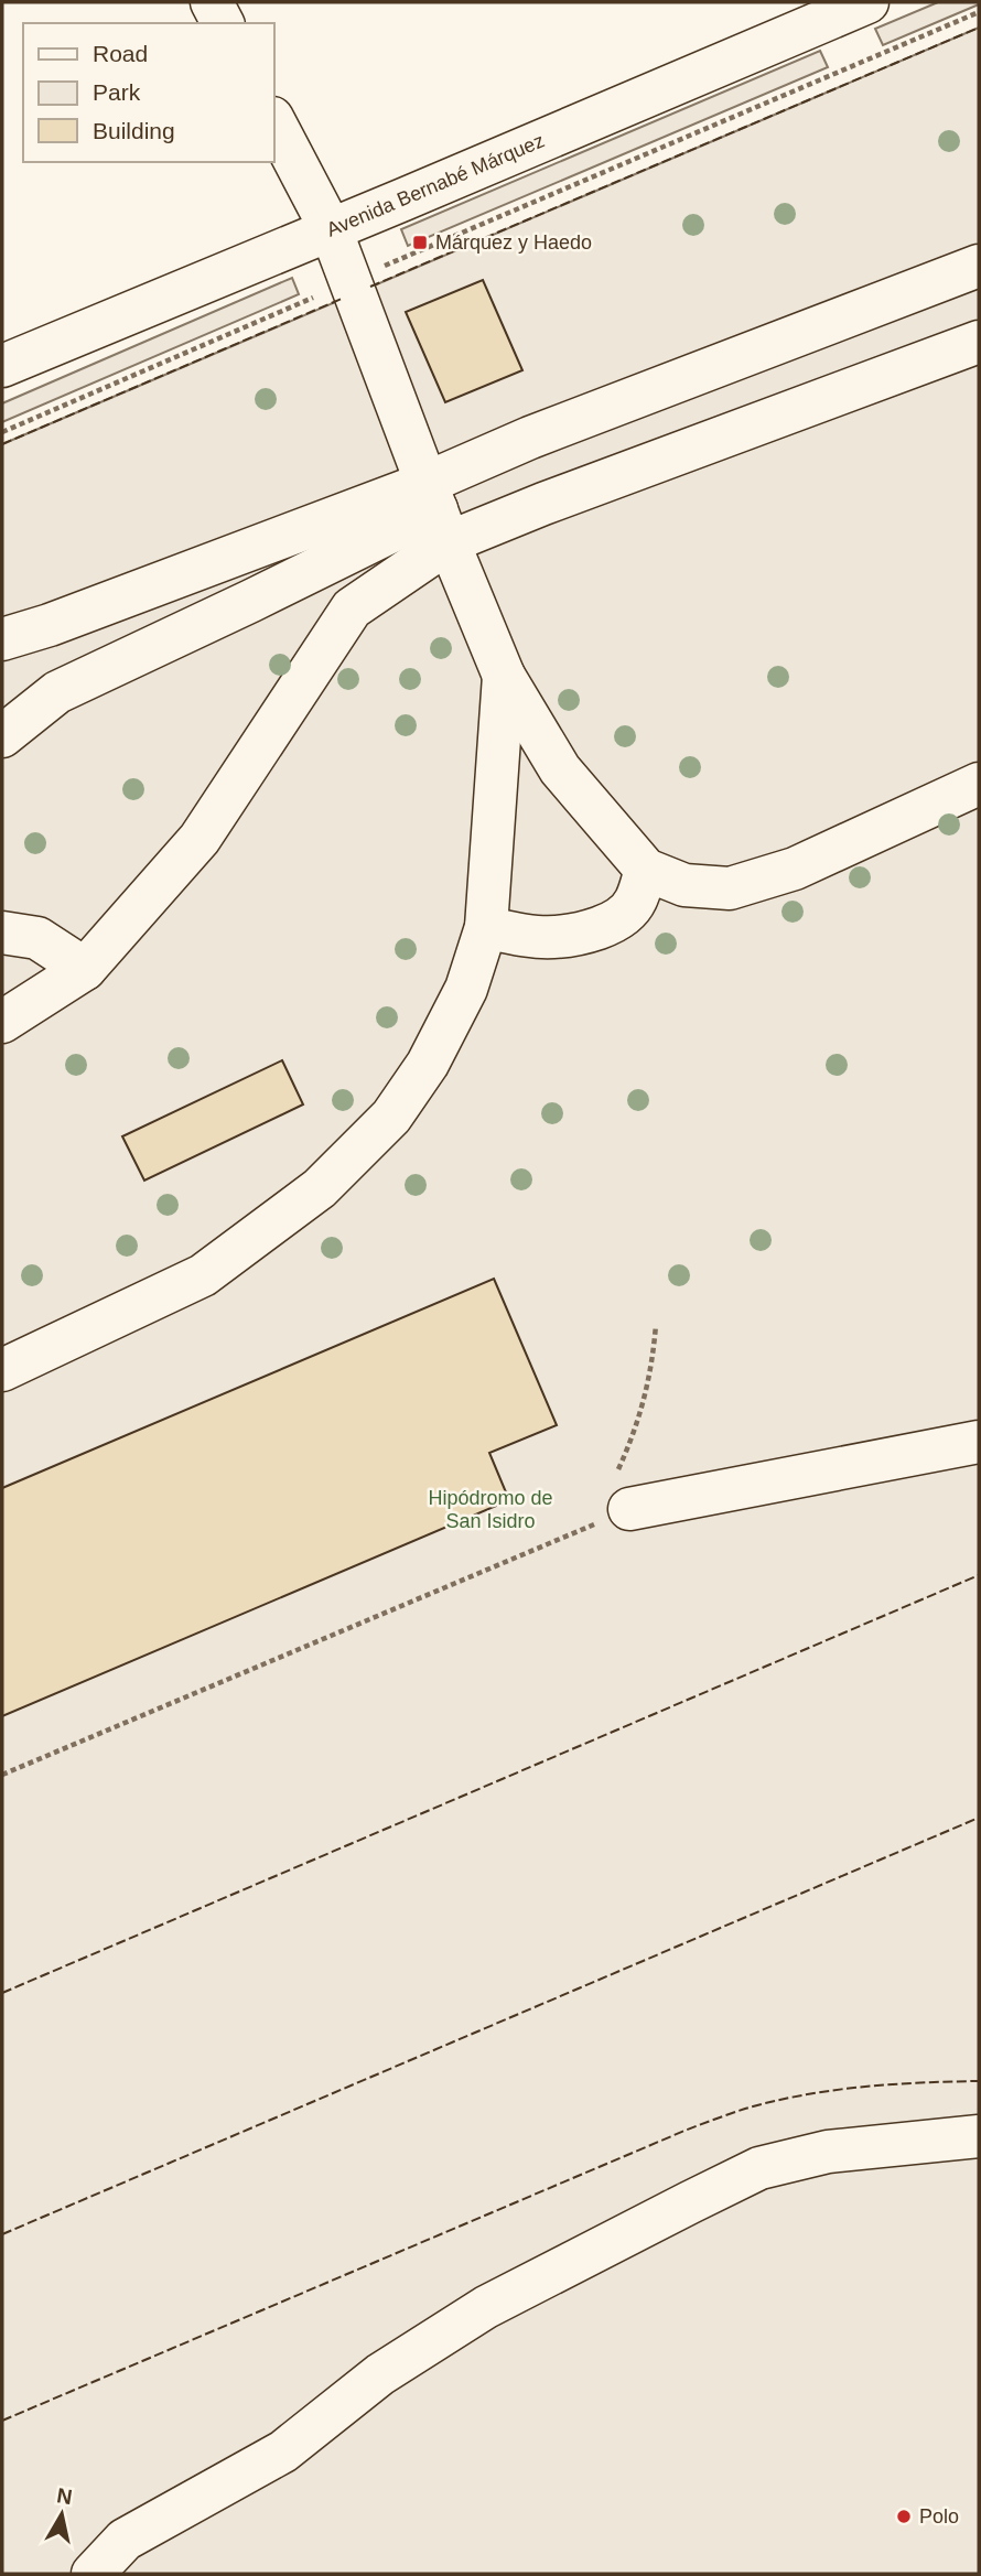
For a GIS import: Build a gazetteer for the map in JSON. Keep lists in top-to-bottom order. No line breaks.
{"streets":{"main road":["Avenida Bernabé Márquez"]},"parks":["Hipódromo de San Isidro"],"places":{"transit":["Márquez y Haedo"],"other":["Polo"]},"legend":["Road","Park","Building"],"north":"top"}
